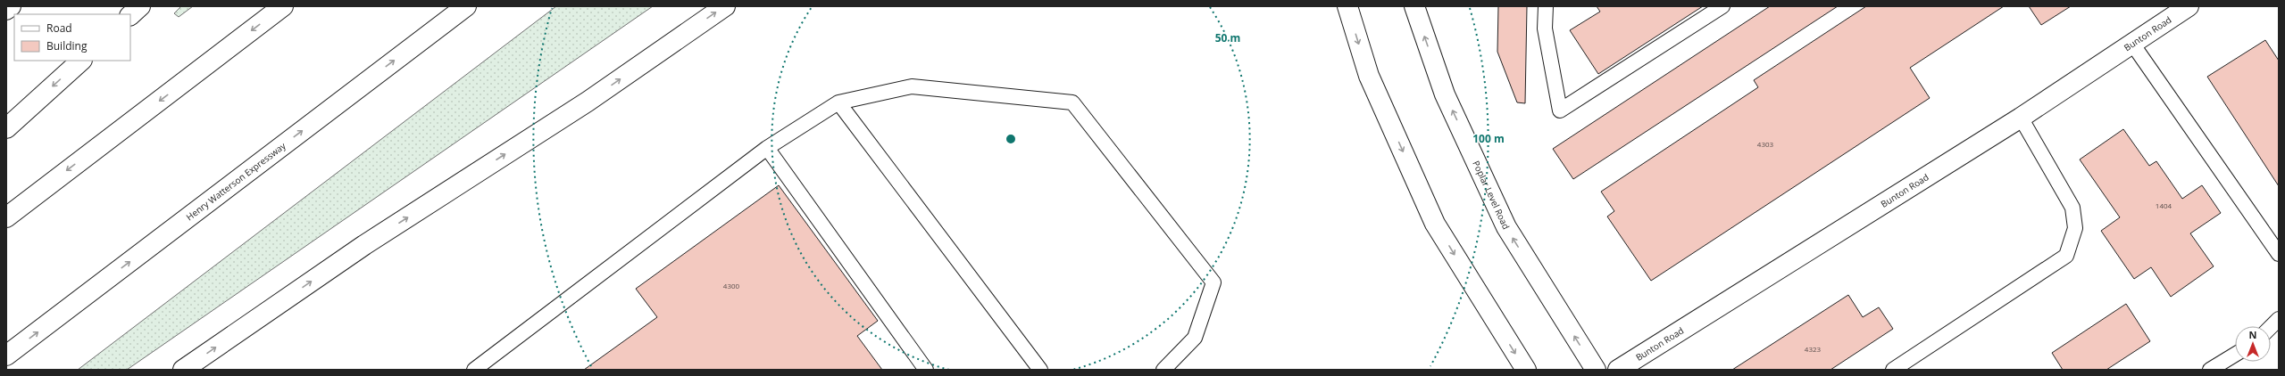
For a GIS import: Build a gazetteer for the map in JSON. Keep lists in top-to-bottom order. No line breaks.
{"streets":{"main road":["Bunton Road","Henry Watterson Expressway","Poplar Level Road"]},"house_numbers":["4303","1404","4300","4323"],"legend":["Road","Building"],"north":"top","rings":["50 m","100 m"]}
